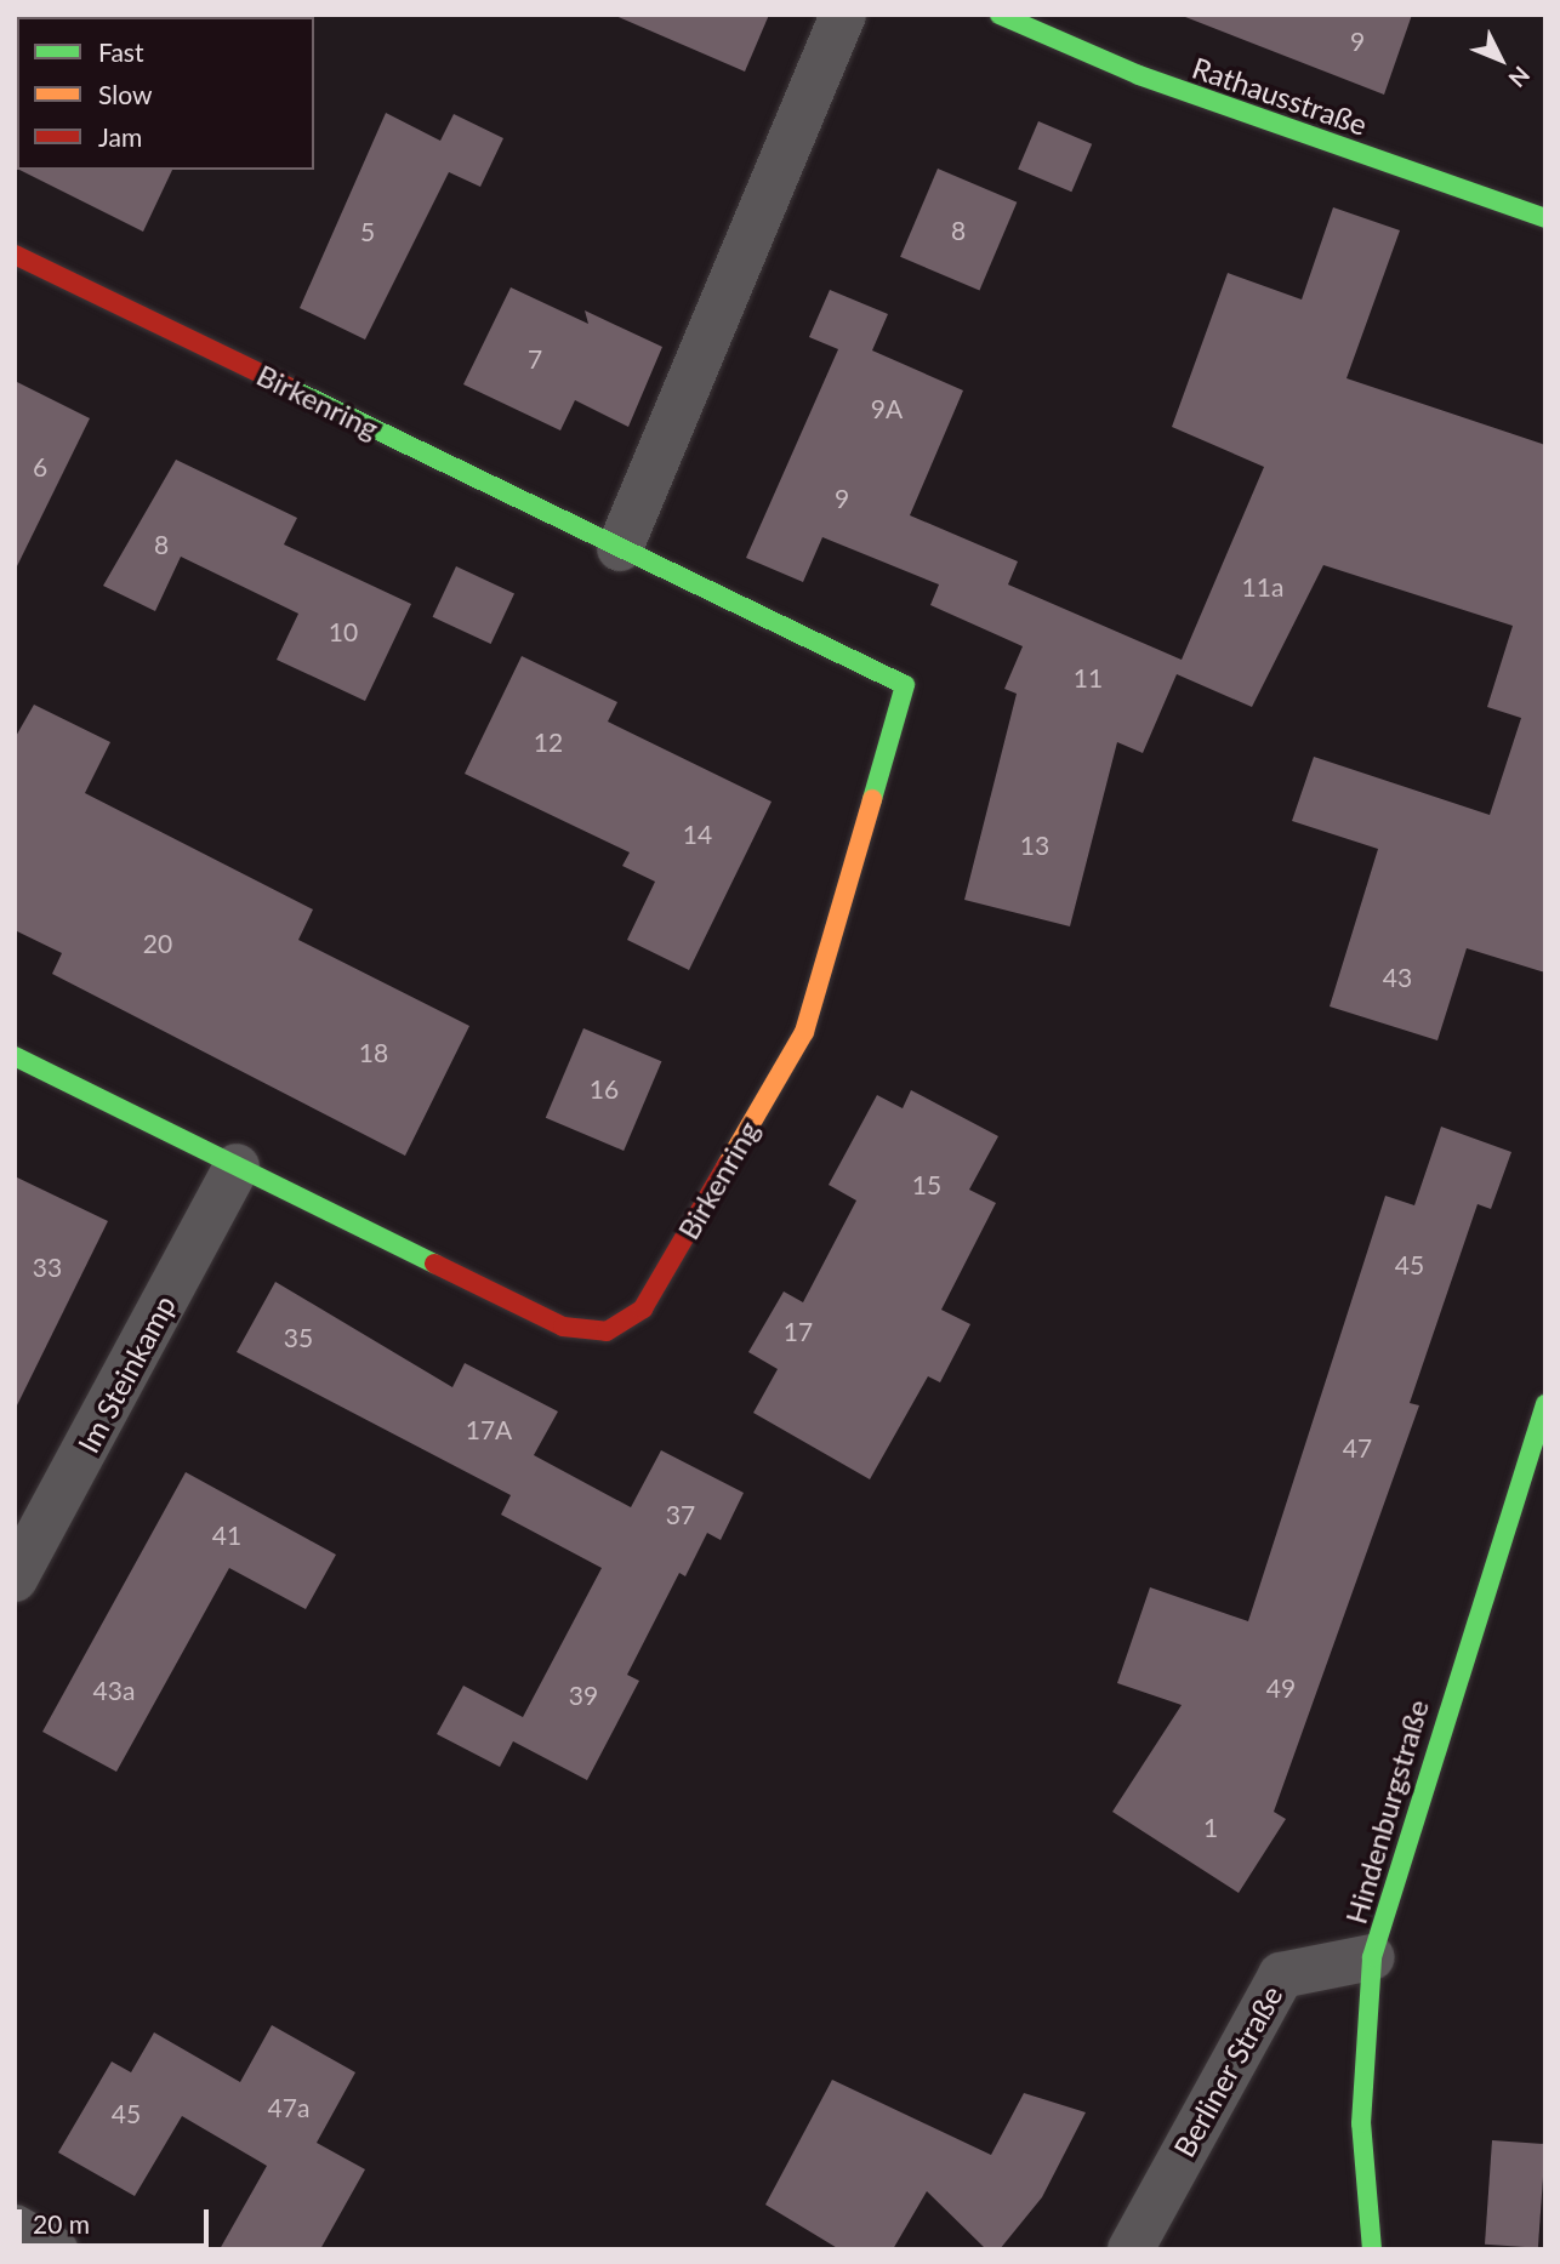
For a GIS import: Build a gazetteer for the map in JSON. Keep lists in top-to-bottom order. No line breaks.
{"streets":{"street":["Rathausstraße","Birkenring","Im Steinkamp","Hindenburgstraße","Berliner Straße"]},"crossings":[["Birkenring","Im Steinkamp"],["Hindenburgstraße","Berliner Straße"]],"house_numbers":["9","8","5","7","9A","6","9","8","11a","10","11","12","14","13","20","43","18","16","15","45","33","17","35","17A","47","37","41","49","43a","39","1","47a","45"],"legend":["Fast","Slow","Jam"],"scale_bar":"20 m","north":"bottom right"}
